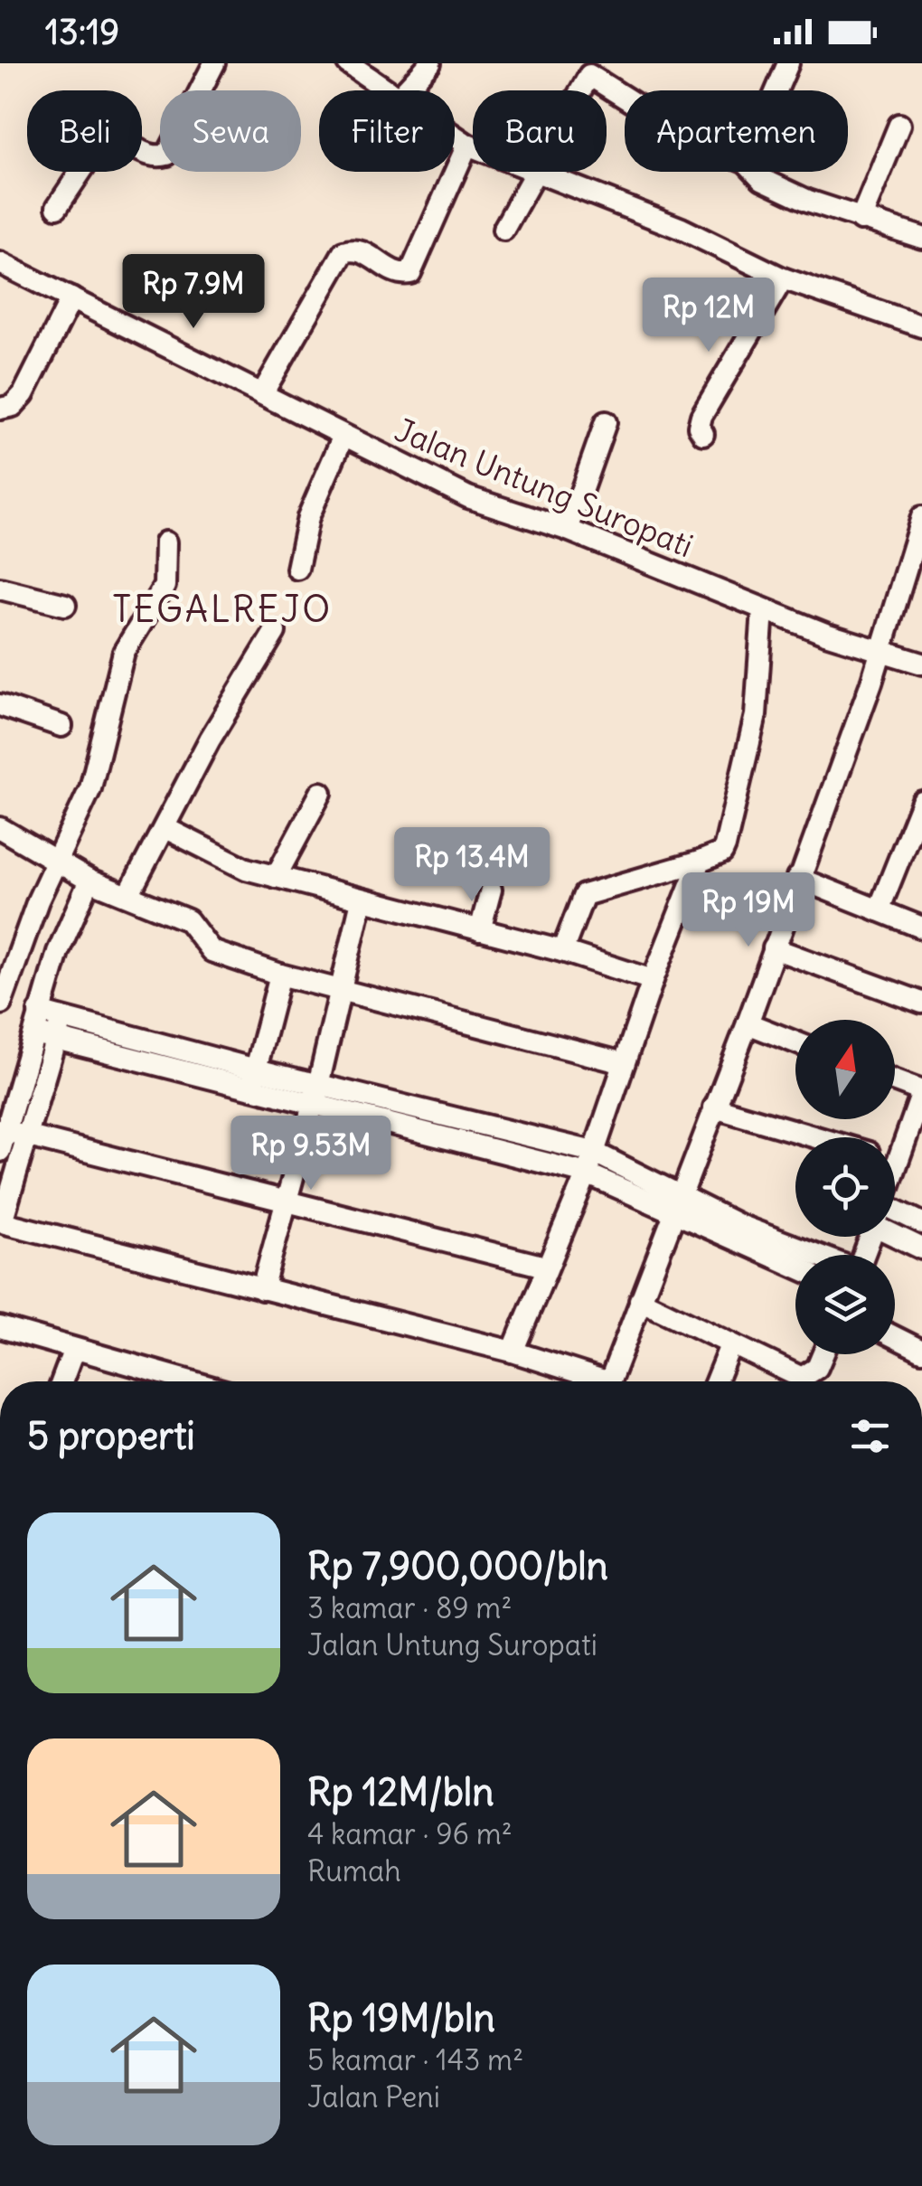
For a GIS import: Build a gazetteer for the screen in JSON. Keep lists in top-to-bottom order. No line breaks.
{"streets":{"street":["Jalan Untung Suropati"]},"districts":["TEGALREJO"],"north":"top","page":{"status":"13:19","chip":["Beli","Sewa","Filter","Baru","Apartemen"],"price":["Rp 7.9M","Rp 12M","Rp 13.4M","Rp 19M","Rp 9.53M"],"heading":"5 properti","list":[{"name":"Rp 7,900,000/bln","note":"3 kamar · 89 m² · Jalan Untung Suropati"},{"name":"Rp 12M/bln","note":"4 kamar · 96 m² · Rumah"},{"name":"Rp 19M/bln","note":"5 kamar · 143 m² · Jalan Peni"}]}}
